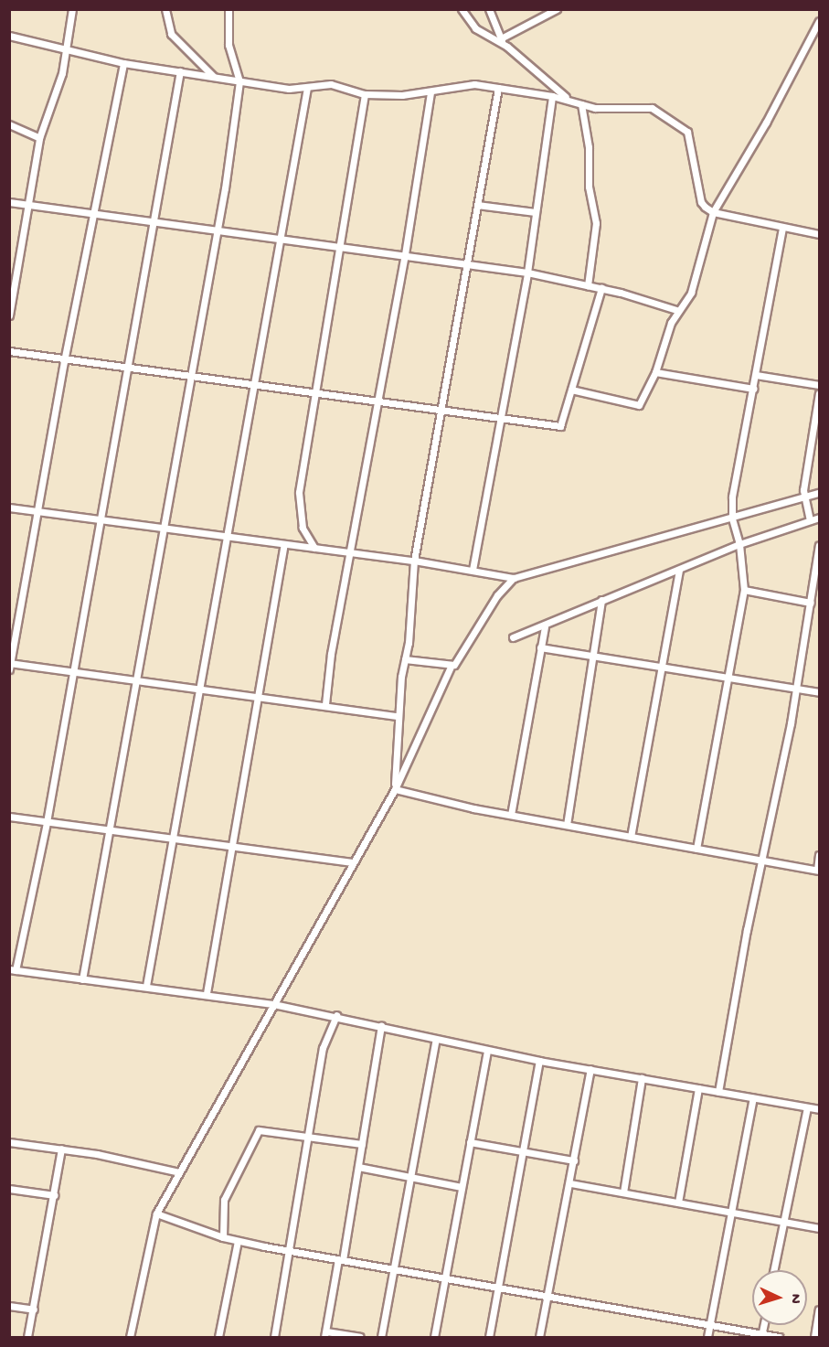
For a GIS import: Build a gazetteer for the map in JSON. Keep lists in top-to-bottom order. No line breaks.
{"north":"right"}
